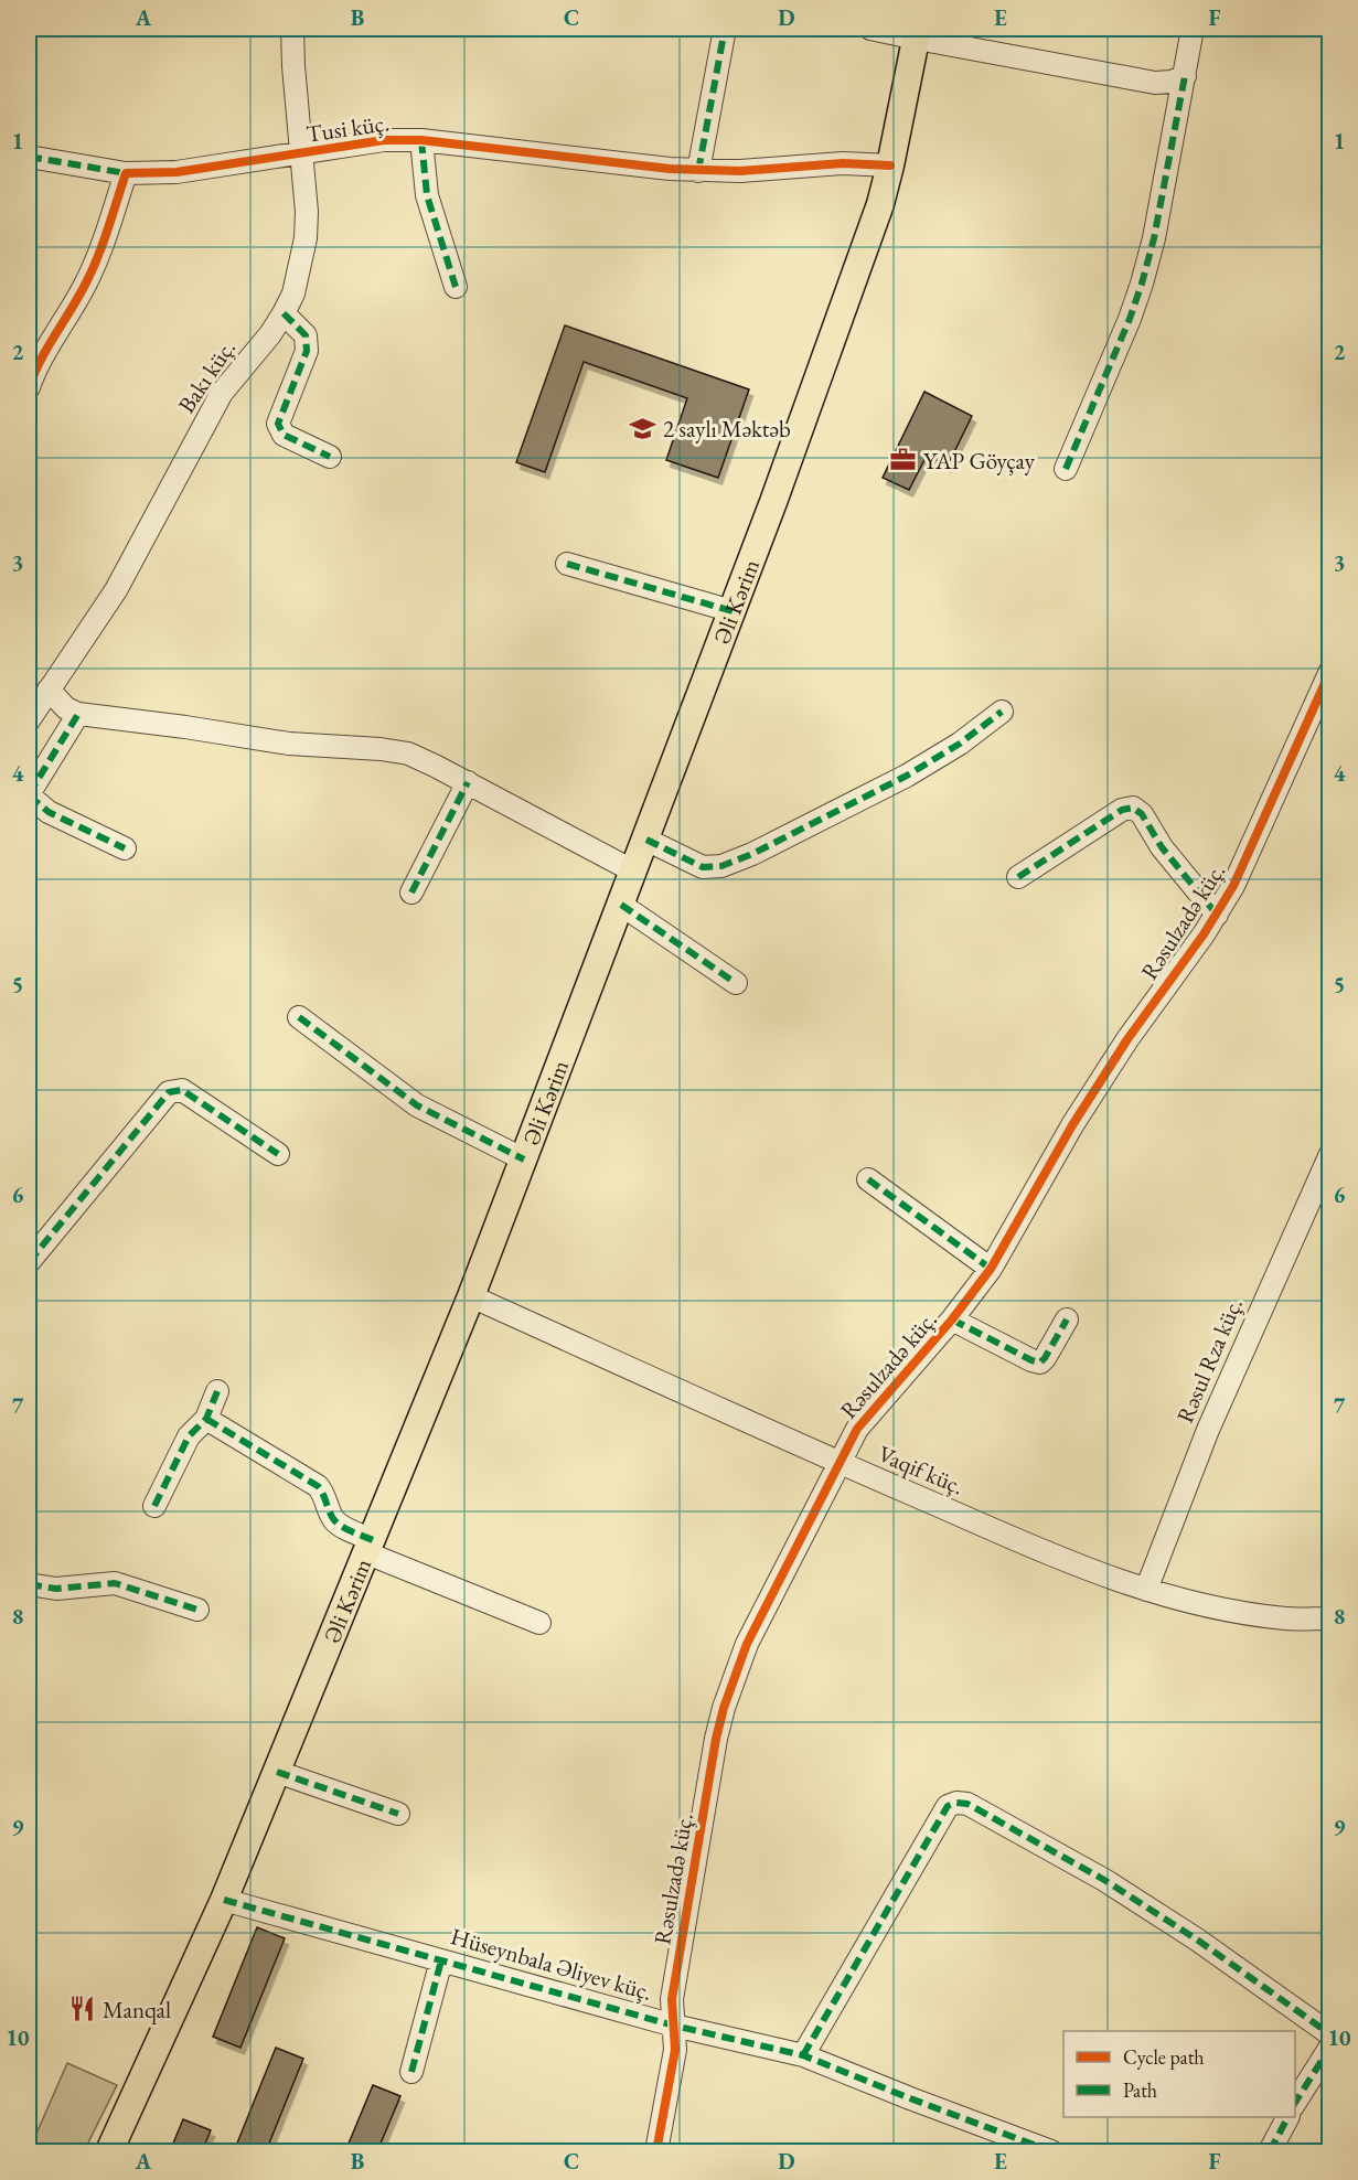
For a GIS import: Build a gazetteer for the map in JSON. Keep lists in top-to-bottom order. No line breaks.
{"streets":{"main road":["Əli Kərim"],"street":["Tusi küç.","Bakı küç.","Rəsulzadə küç.","Rəsul Rza küç.","Vaqif küç.","Hüseynbala Əliyev küç."]},"crossings":[["Tusi küç.","Bakı küç."],["Tusi küç.","Əli Kərim"],["Əli Kərim","Vaqif küç."],["Əli Kərim","Hüseynbala Əliyev küç."],["Rəsulzadə küç.","Vaqif küç."],["Rəsulzadə küç.","Hüseynbala Əliyev küç."],["Rəsul Rza küç.","Vaqif küç."]],"places":{"school or university":["2 saylı Məktəb"],"office":["YAP Göyçay"],"restaurant":["Manqal"]},"legend":["Cycle path","Path"],"grid":{"columns":["A","B","C","D","E","F"],"rows":["1","2","3","4","5","6","7","8","9","10"]}}
